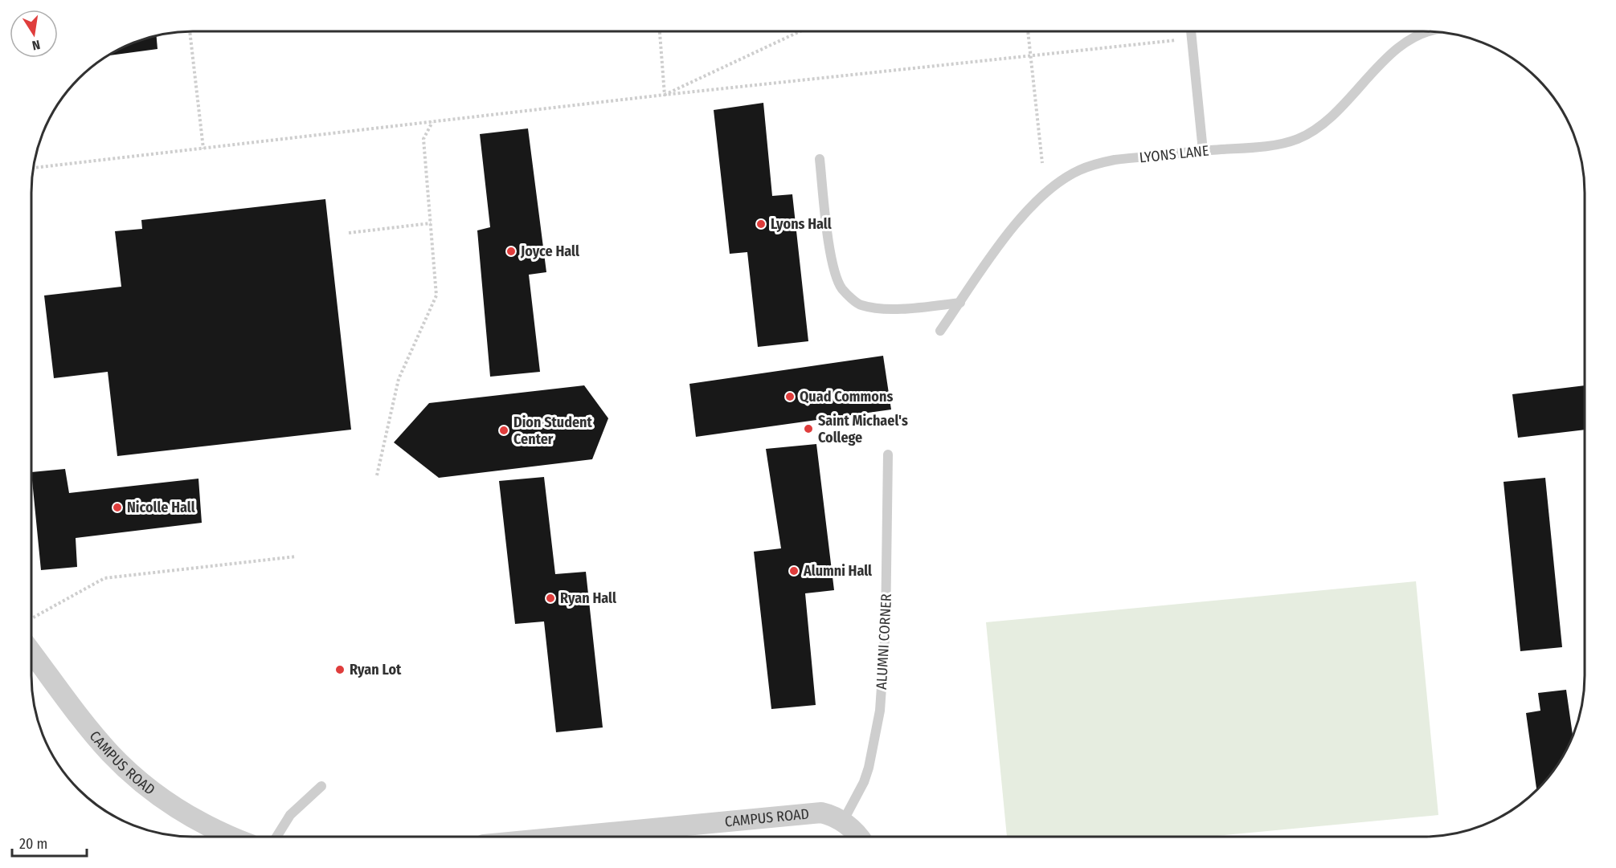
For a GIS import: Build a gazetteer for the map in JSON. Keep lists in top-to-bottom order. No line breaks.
{"streets":{"street":["CAMPUS ROAD"],"lane":["LYONS LANE","ALUMNI CORNER"]},"crossings":[["ALUMNI CORNER","CAMPUS ROAD"]],"places":["Lyons Hall","Joyce Hall","Quad Commons","Saint Michael's College","Dion Student Center","Nicolle Hall","Alumni Hall","Ryan Hall","Ryan Lot"],"scale_bar":"20 m","north":"bottom"}
